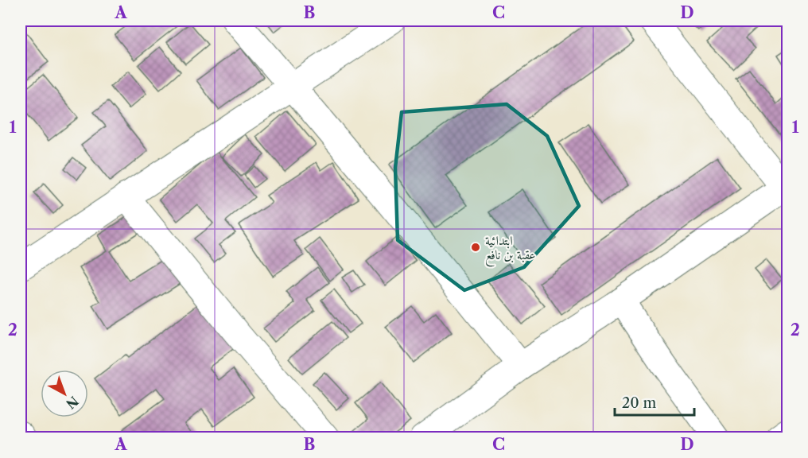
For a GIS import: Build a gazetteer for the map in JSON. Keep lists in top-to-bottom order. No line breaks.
{"places":["ابتدائية عقبة بن نافع"],"scale_bar":"20 m","north":"bottom right","grid":{"columns":["A","B","C","D"],"rows":["1","2"]}}
